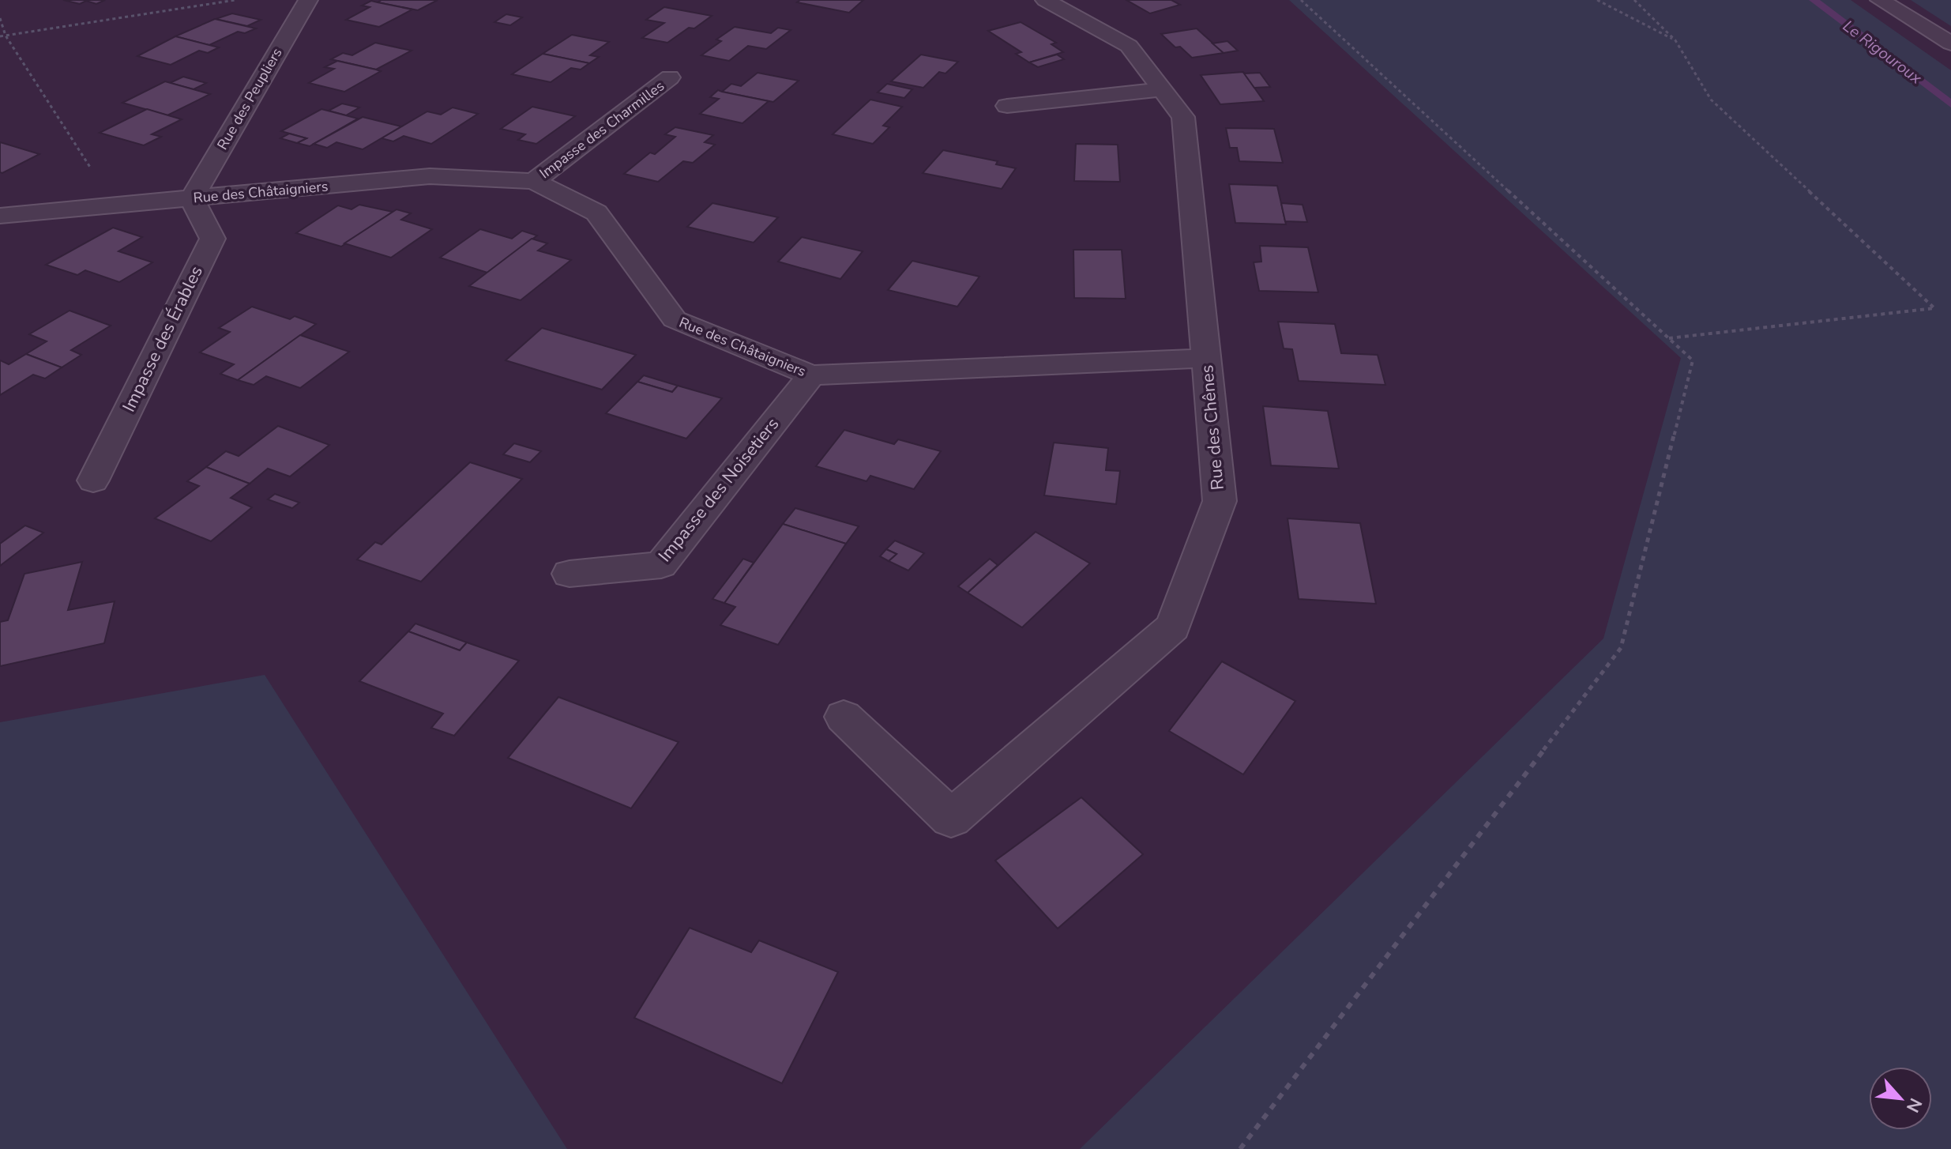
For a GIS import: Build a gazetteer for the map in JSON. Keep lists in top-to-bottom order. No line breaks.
{"streets":{"street":["Rue des Peupliers","Impasse des Charmilles","Rue des Châtaigniers","Impasse des Érables","Rue des Chênes","Impasse des Noisetiers"]},"crossings":[["Rue des Peupliers","Rue des Châtaigniers"],["Rue des Peupliers","Impasse des Érables"],["Impasse des Charmilles","Rue des Châtaigniers"],["Rue des Châtaigniers","Impasse des Érables"],["Rue des Châtaigniers","Rue des Chênes"],["Rue des Châtaigniers","Impasse des Noisetiers"]],"water":["Le Rigouroux"],"north":"bottom right"}
